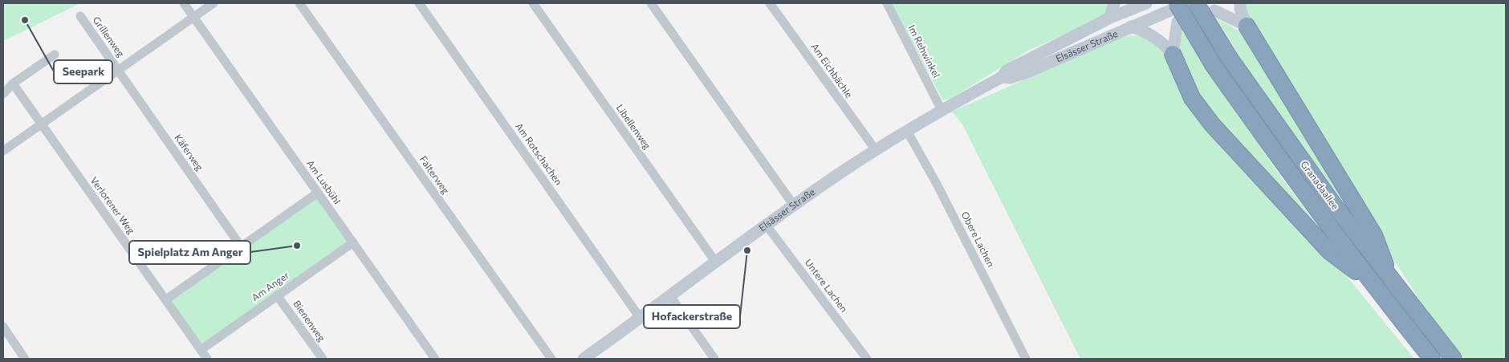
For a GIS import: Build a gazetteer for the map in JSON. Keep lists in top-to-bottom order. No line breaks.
{"streets":{"highway":["Granadaallee"],"main road":["Elsässer Straße"],"street":["Grillenweg","Im Rehwinkel","Am Eichbächle","Libellenweg","Käferweg","Am Rotschachen","Falterweg","Am Lusbühl","Verlorener Weg","Obere Lachen","Untere Lachen","Am Anger","Bienenweg"]},"crossings":[["Grillenweg","Käferweg"],["Elsässer Straße","Im Rehwinkel"],["Elsässer Straße","Am Eichbächle"],["Elsässer Straße","Libellenweg"],["Elsässer Straße","Am Rotschachen"],["Elsässer Straße","Granadaallee"],["Elsässer Straße","Obere Lachen"],["Elsässer Straße","Untere Lachen"],["Am Lusbühl","Am Anger"],["Verlorener Weg","Am Anger"],["Am Anger","Bienenweg"]],"places":["Seepark","Spielplatz Am Anger","Hofackerstraße"]}
